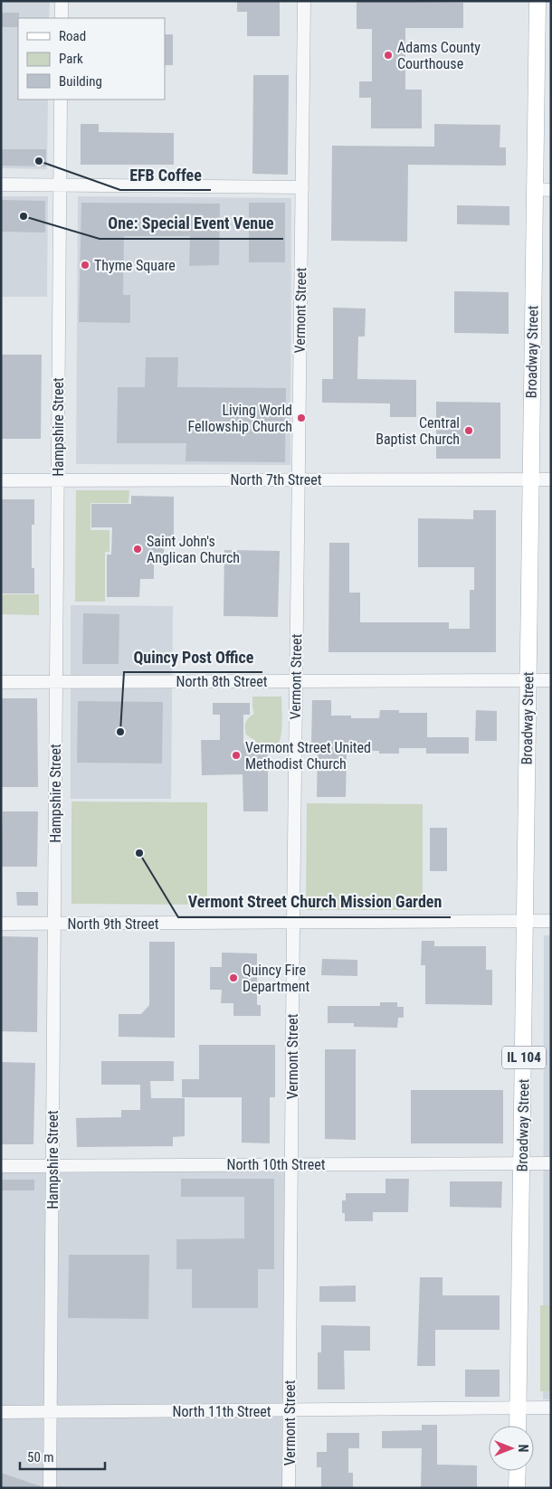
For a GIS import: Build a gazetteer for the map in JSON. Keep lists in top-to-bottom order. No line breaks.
{"streets":{"main road":["Broadway Street","IL 104"],"street":["Vermont Street","Hampshire Street","North 7th Street","North 8th Street","North 9th Street","North 10th Street","North 11th Street"]},"crossings":[["Vermont Street","North 7th Street"],["Vermont Street","North 8th Street"],["Vermont Street","North 9th Street"],["Vermont Street","North 10th Street"],["Vermont Street","North 11th Street"],["Broadway Street","North 7th Street"],["Broadway Street","North 8th Street"],["Broadway Street","North 9th Street"],["Broadway Street","North 10th Street"],["Broadway Street","North 11th Street"],["Hampshire Street","North 7th Street"],["Hampshire Street","North 8th Street"],["Hampshire Street","North 9th Street"],["Hampshire Street","North 10th Street"],["Hampshire Street","North 11th Street"]],"places":["Adams County Courthouse","EFB Coffee","One: Special Event Venue","Thyme Square","Living World Fellowship Church","Central Baptist Church","Saint John's Anglican Church","Quincy Post Office","Vermont Street United Methodist Church","Vermont Street Church Mission Garden","Quincy Fire Department"],"legend":["Road","Park","Building"],"scale_bar":"50 m","north":"right"}
